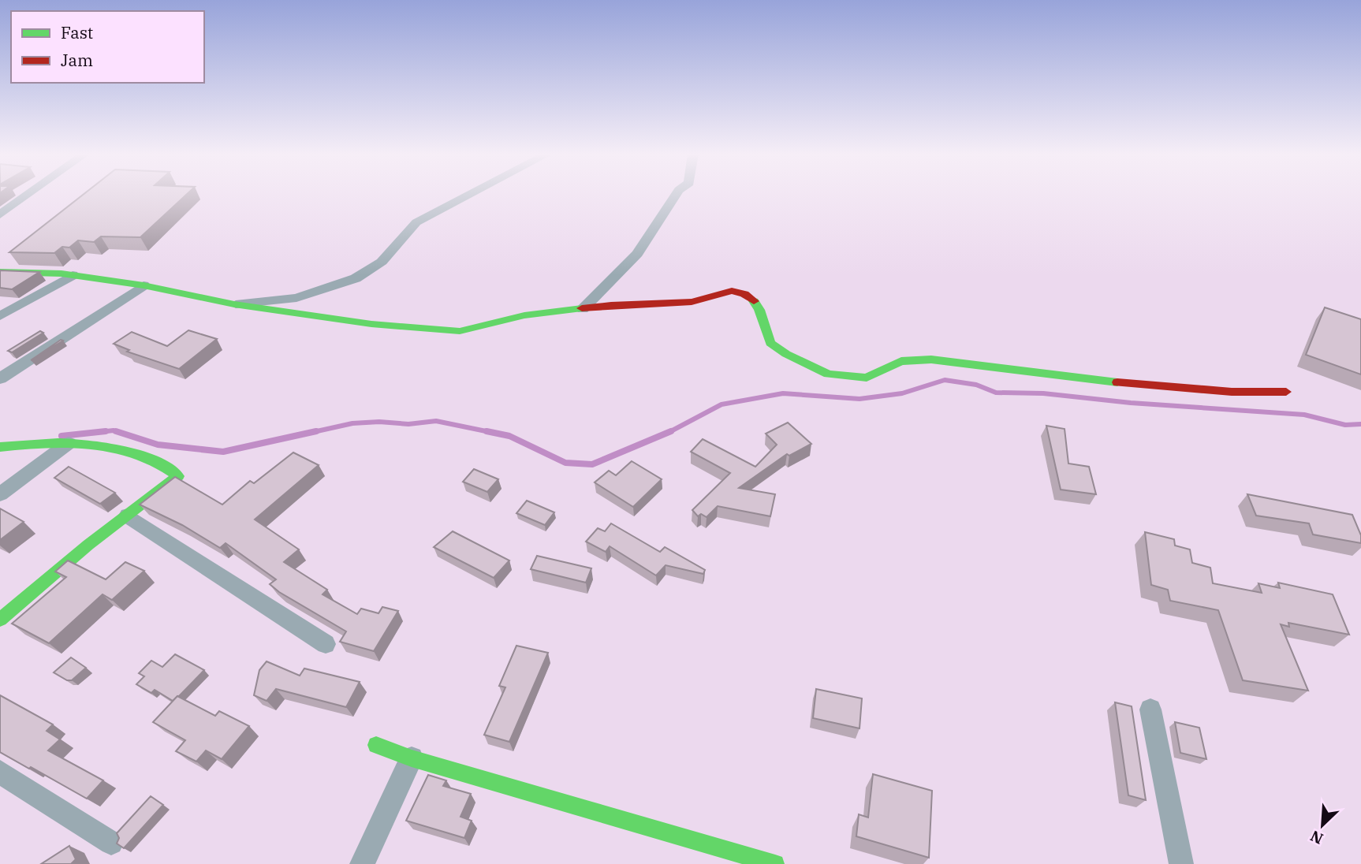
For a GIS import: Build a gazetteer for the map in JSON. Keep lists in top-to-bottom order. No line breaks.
{"legend":["Fast","Jam"],"north":"bottom left"}
